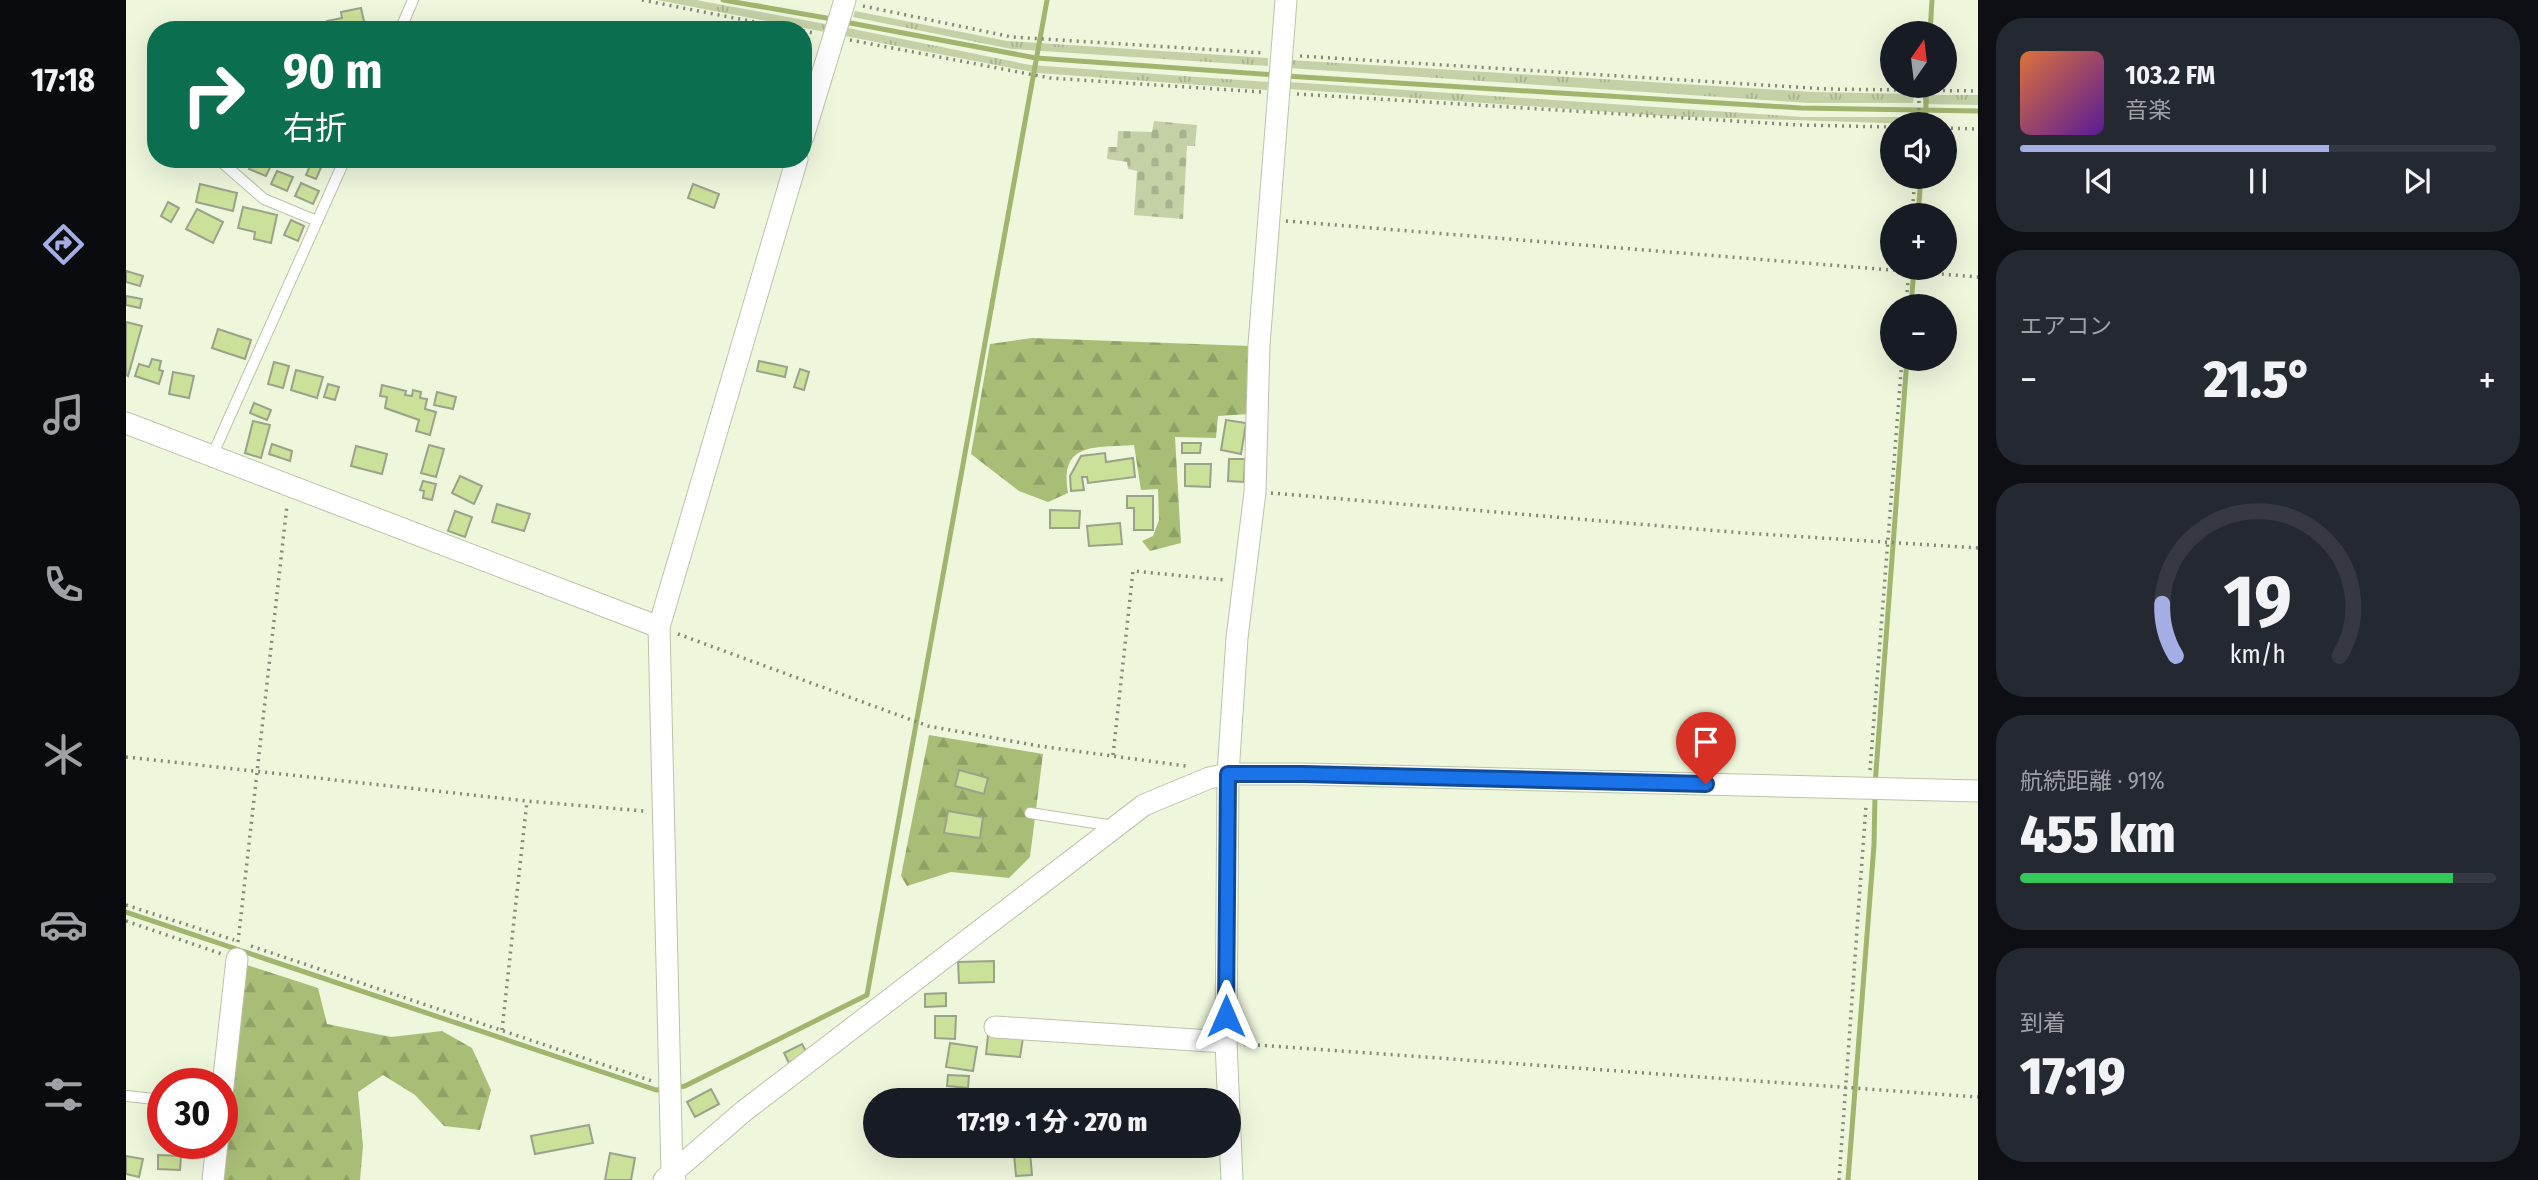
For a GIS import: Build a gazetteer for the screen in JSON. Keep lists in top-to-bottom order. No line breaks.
{"north":"top","page":{"tabs":"17:18","map_buttons":["+","−"],"turn":["90 m","右折"],"song":["103.2 FM","音楽"],"tile":["エアコン",["航続距離 · 91%","455 km"],["到着","17:19"]],"heat":["−","21.5°","+"],"limit":"30","trip":"17:19 · 1 分 · 270 m","gauge":["19","km/h"]}}
